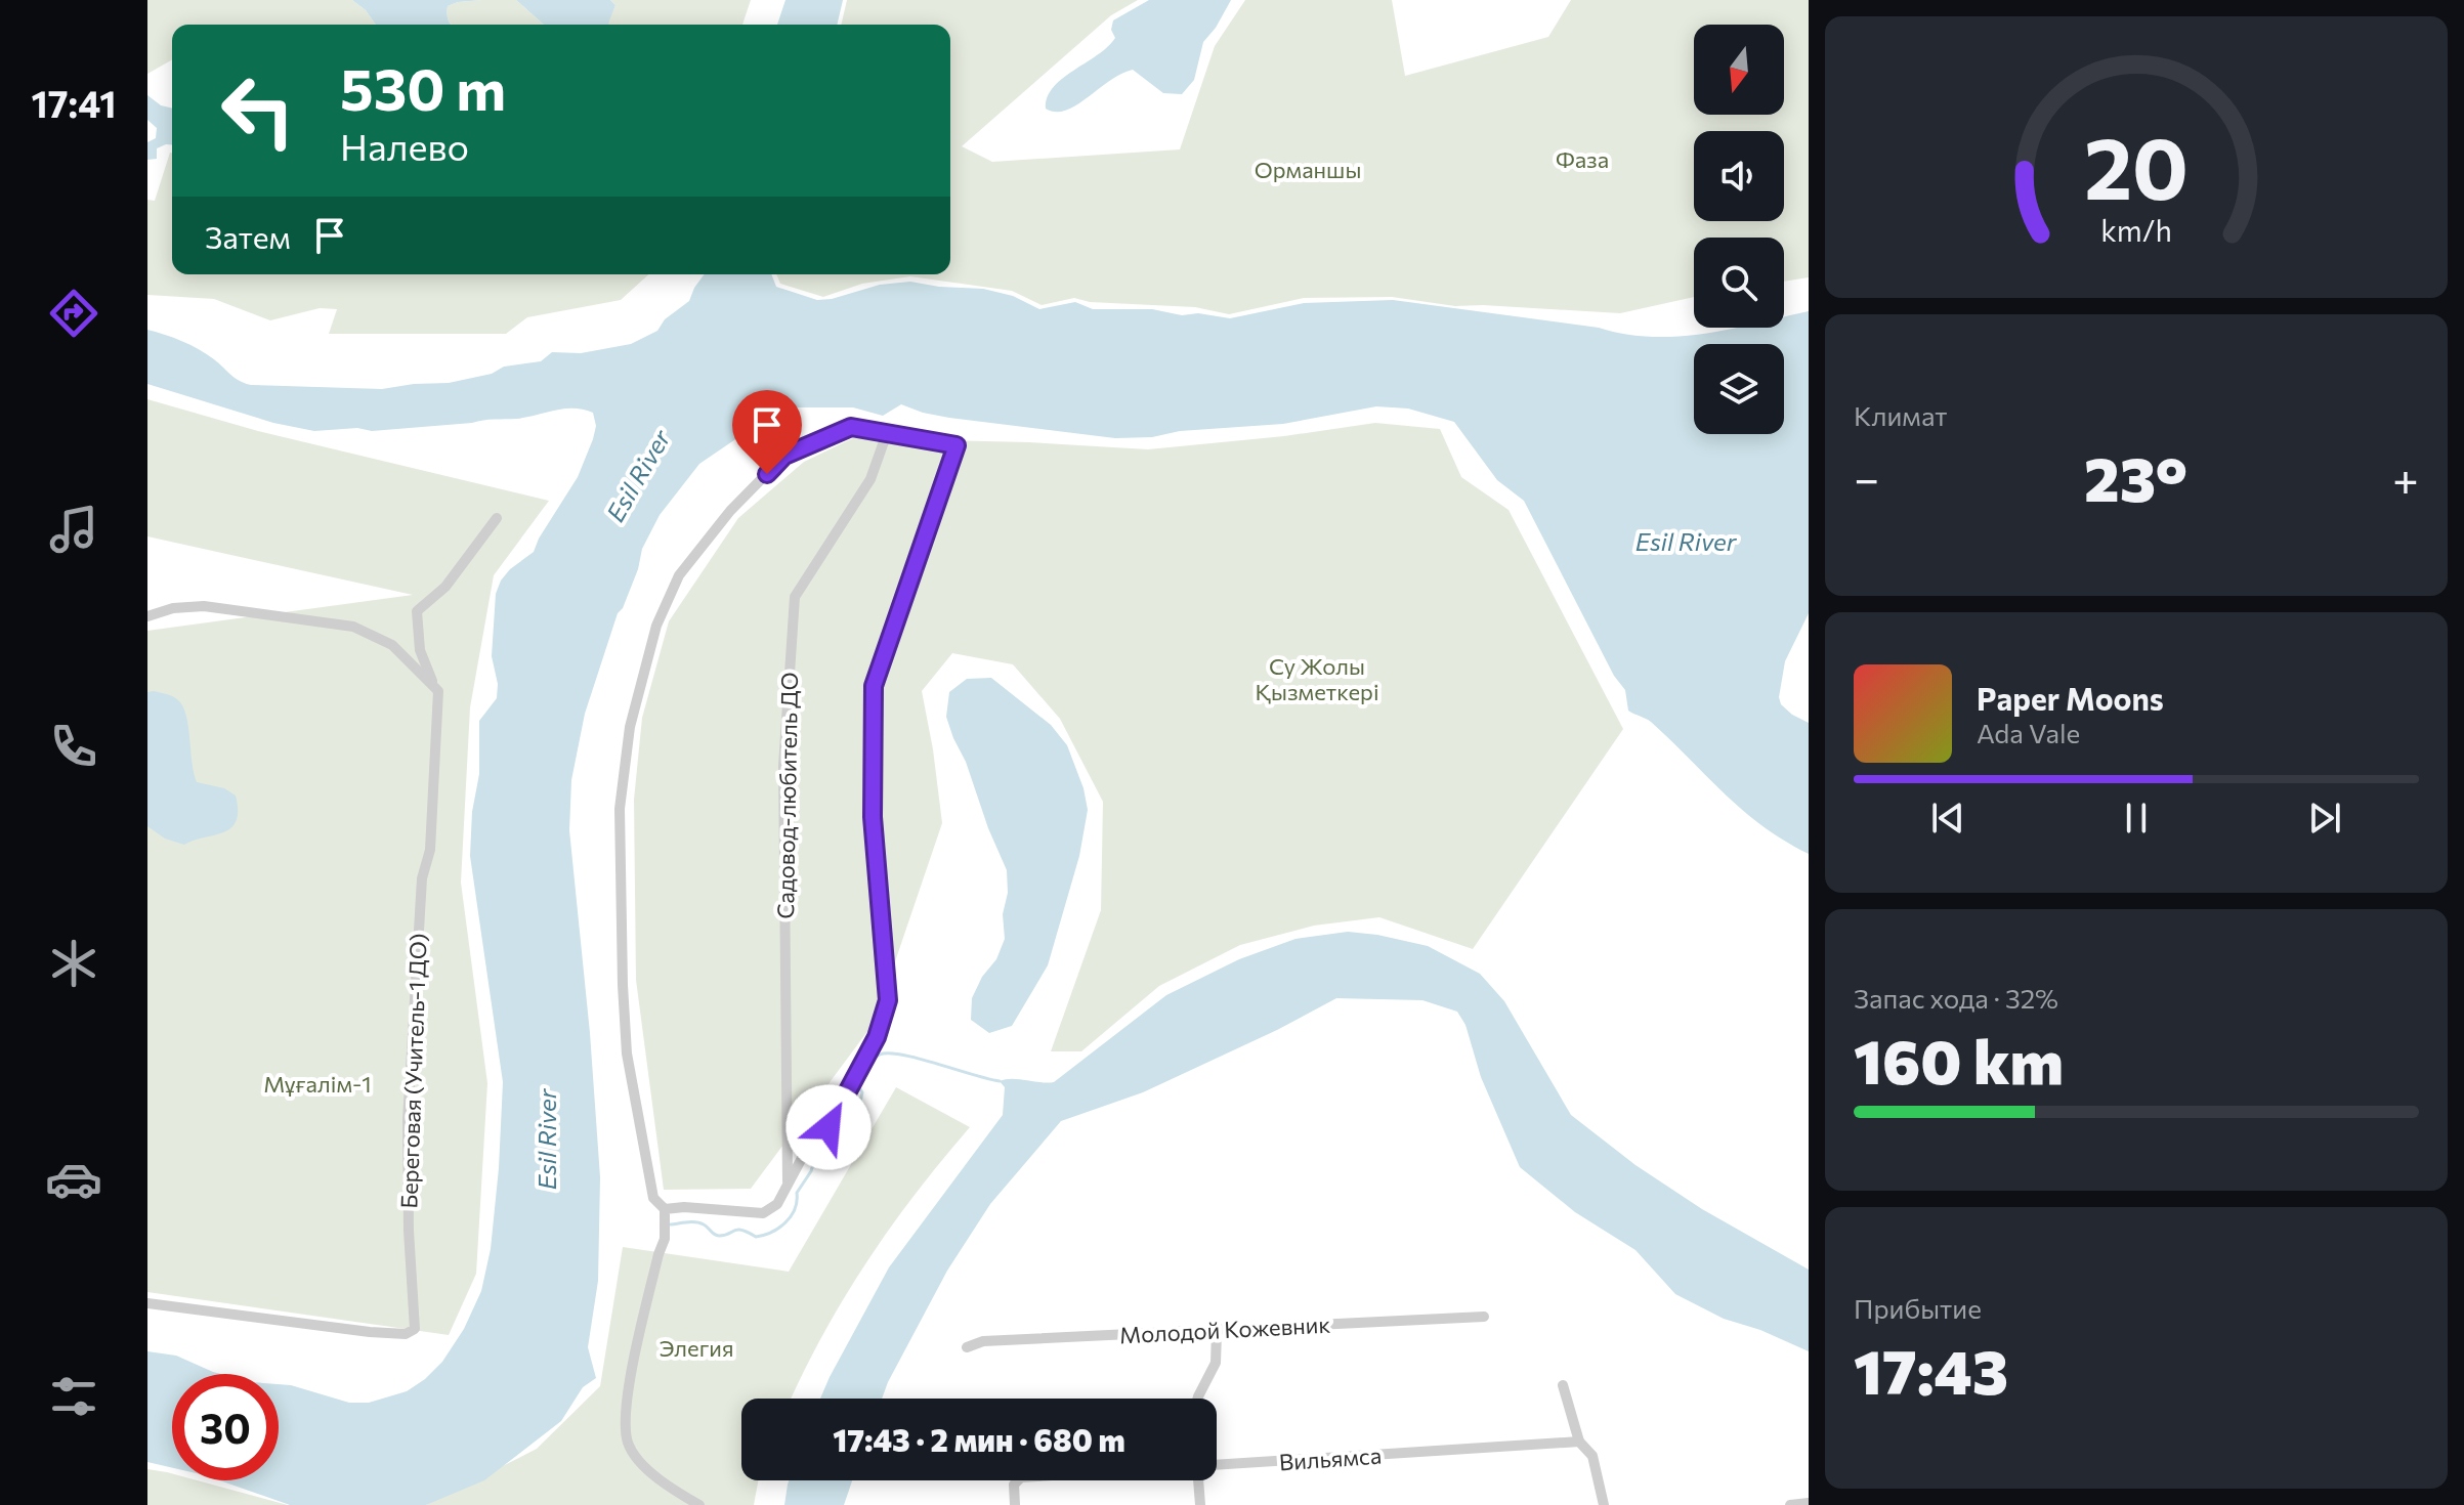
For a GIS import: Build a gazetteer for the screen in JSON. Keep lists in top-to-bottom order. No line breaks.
{"streets":{"street":["Садовод-любитель ДО","Береговая (Учитель-1 ДО)","Молодой Кожевник","Вильямса"]},"water":["Esil River"],"parks":["Фаза","Орманшы","Су Жолы Қызметкері","Мұғалім-1","Элегия"],"north":"bottom","page":{"tabs":"17:41","turn":["530 m","Налево"],"then":"Затем","tile":["Климат",["Запас хода · 32%","160 km"],["Прибытие","17:43"]],"heat":["−","23°","+"],"song":["Paper Moons","Ada Vale"],"limit":"30","trip":"17:43 · 2 мин · 680 m","gauge":["20","km/h"]}}
